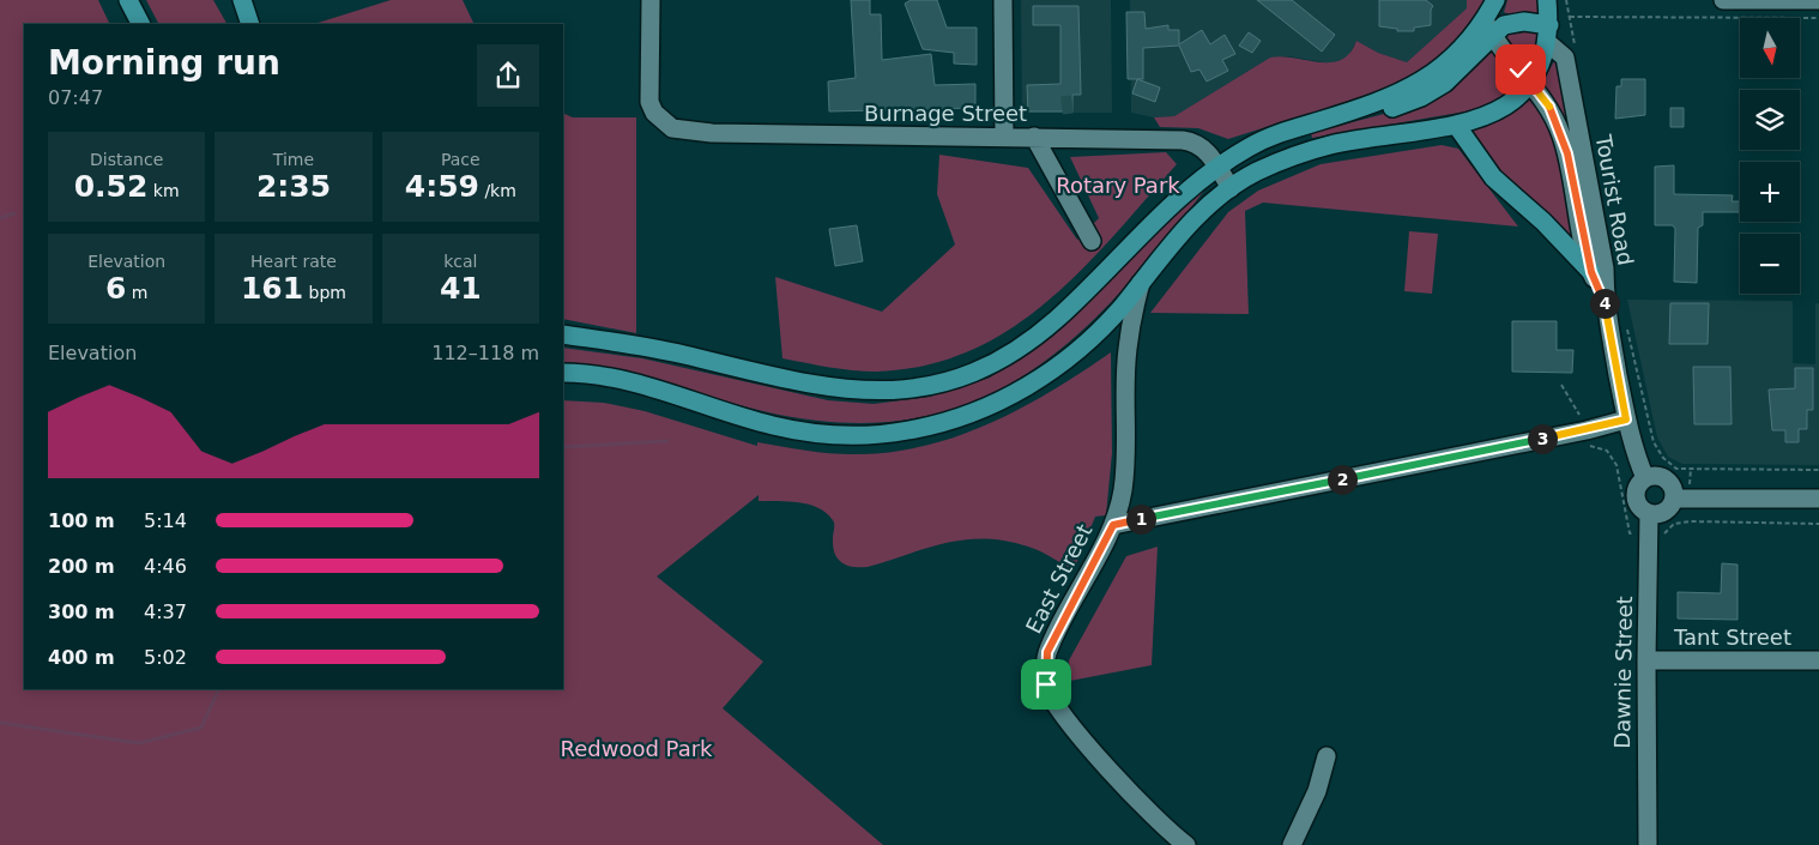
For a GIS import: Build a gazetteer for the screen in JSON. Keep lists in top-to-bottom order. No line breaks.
{"streets":{"street":["Burnage Street","Tourist Road","East Street","Tant Street","Dawnie Street"]},"crossings":[["Tourist Road","Dawnie Street"],["Tant Street","Dawnie Street"]],"parks":["Rotary Park","Redwood Park"],"north":"bottom","page":{"map_buttons":["+","−"],"heading":["Morning run","07:47"],"stats":[["Distance","0.52 km"],["Time","2:35"],["Pace","4:59 /km"],["Elevation","6 m"],["Heart rate","161 bpm"],["kcal","41"]],"pins":["4","3","2","1"],"chart":["Elevation","112–118 m"],"list":[{"name":"100 m","note":"5:14"},{"name":"200 m","note":"4:46"},{"name":"300 m","note":"4:37"},{"name":"400 m","note":"5:02"}]}}
